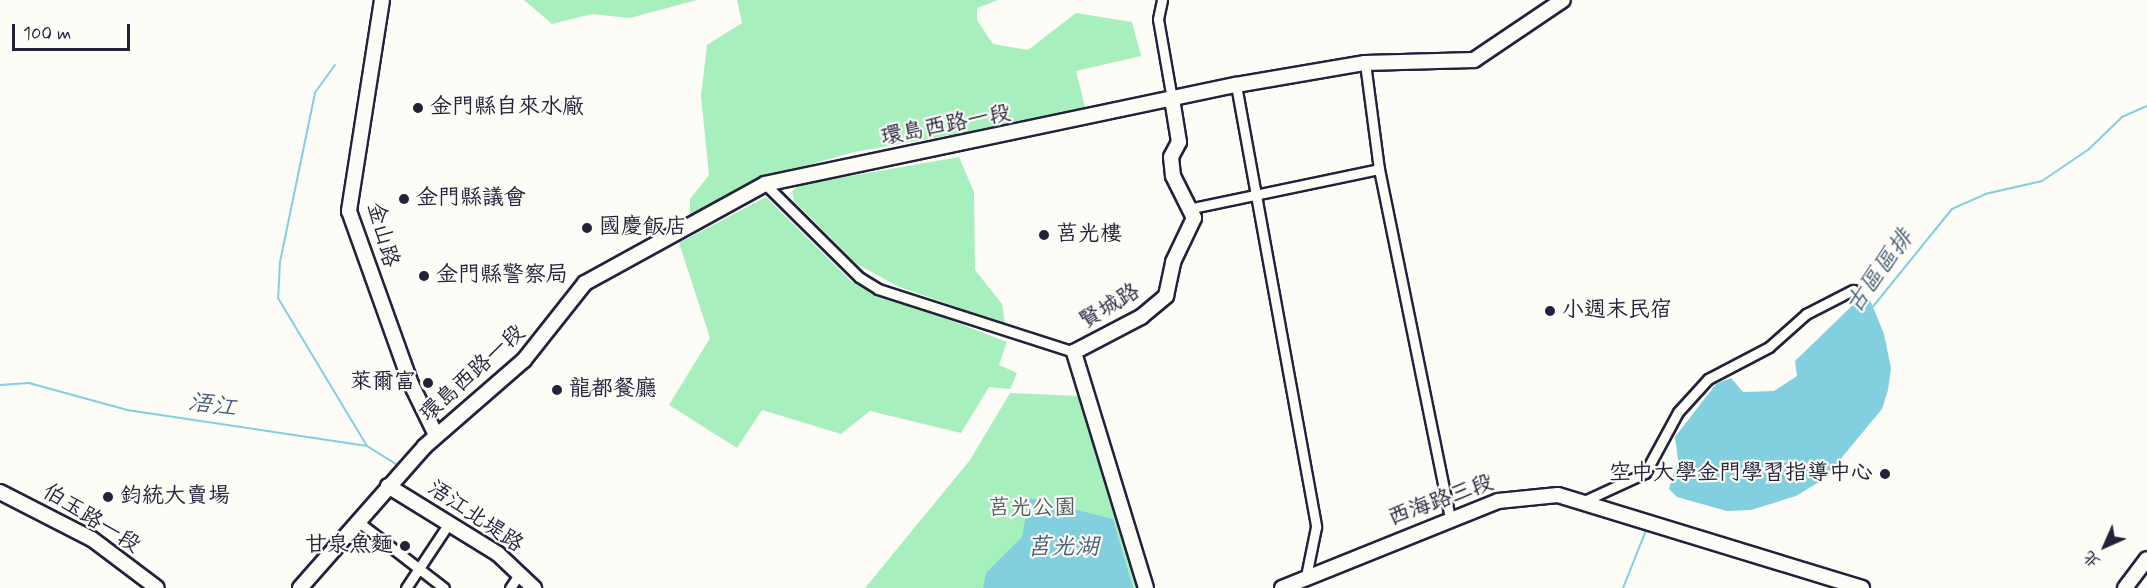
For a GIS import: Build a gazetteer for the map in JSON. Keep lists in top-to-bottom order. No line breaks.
{"streets":{"main road":["環島西路一段","金山路","賢城路","西海路三段","浯江北堤路","伯玉路一段"]},"crossings":[["環島西路一段","金山路"],["環島西路一段","賢城路"],["環島西路一段","浯江北堤路"]],"water":["古區區排","浯江","莒光湖"],"parks":["莒光公園"],"places":["金門縣自來水廠","金門縣議會","國慶飯店","莒光樓","金門縣警察局","小週末民宿","萊爾富","龍都餐廳","空中大學金門學習指導中心","鈞統大賣場","甘泉魚麵"],"scale_bar":"100 m","north":"bottom left"}
